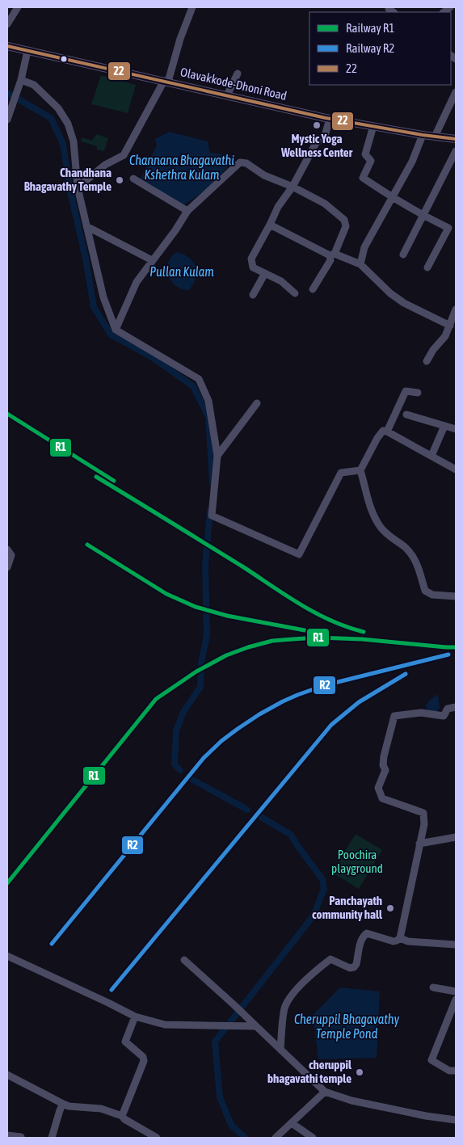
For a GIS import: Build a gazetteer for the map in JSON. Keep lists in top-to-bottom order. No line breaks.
{"streets":{"main road":["Olavakkode-Dhoni Road"]},"water":["Channana Bhagavathi Kshethra Kulam","Pullan Kulam","Cheruppil Bhagavathy Temple Pond"],"parks":["Poochira playground"],"places":["Mystic Yoga Wellness Center","Chandhana Bhagavathy Temple","Panchayath community hall","cheruppil bhagavathi temple"],"lines":["transit line 22","rail line R1","rail line R2"],"legend":["Railway R1","Railway R2","22"]}
